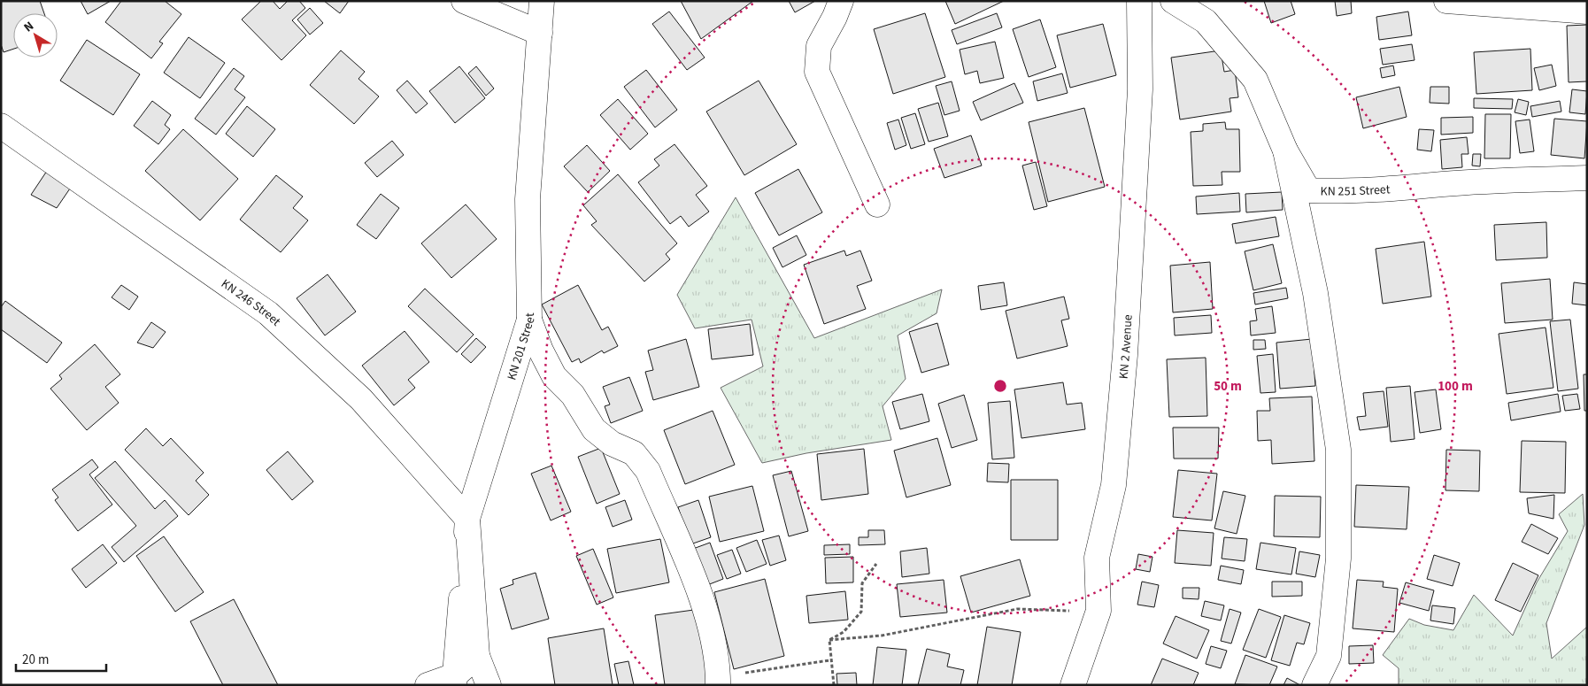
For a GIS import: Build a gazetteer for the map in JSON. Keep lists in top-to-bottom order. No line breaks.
{"streets":{"street":["KN 251 Street","KN 246 Street","KN 201 Street","KN 2 Avenue"]},"crossings":[["KN 246 Street","KN 201 Street"]],"scale_bar":"20 m","north":"top left","rings":["50 m","100 m"]}
